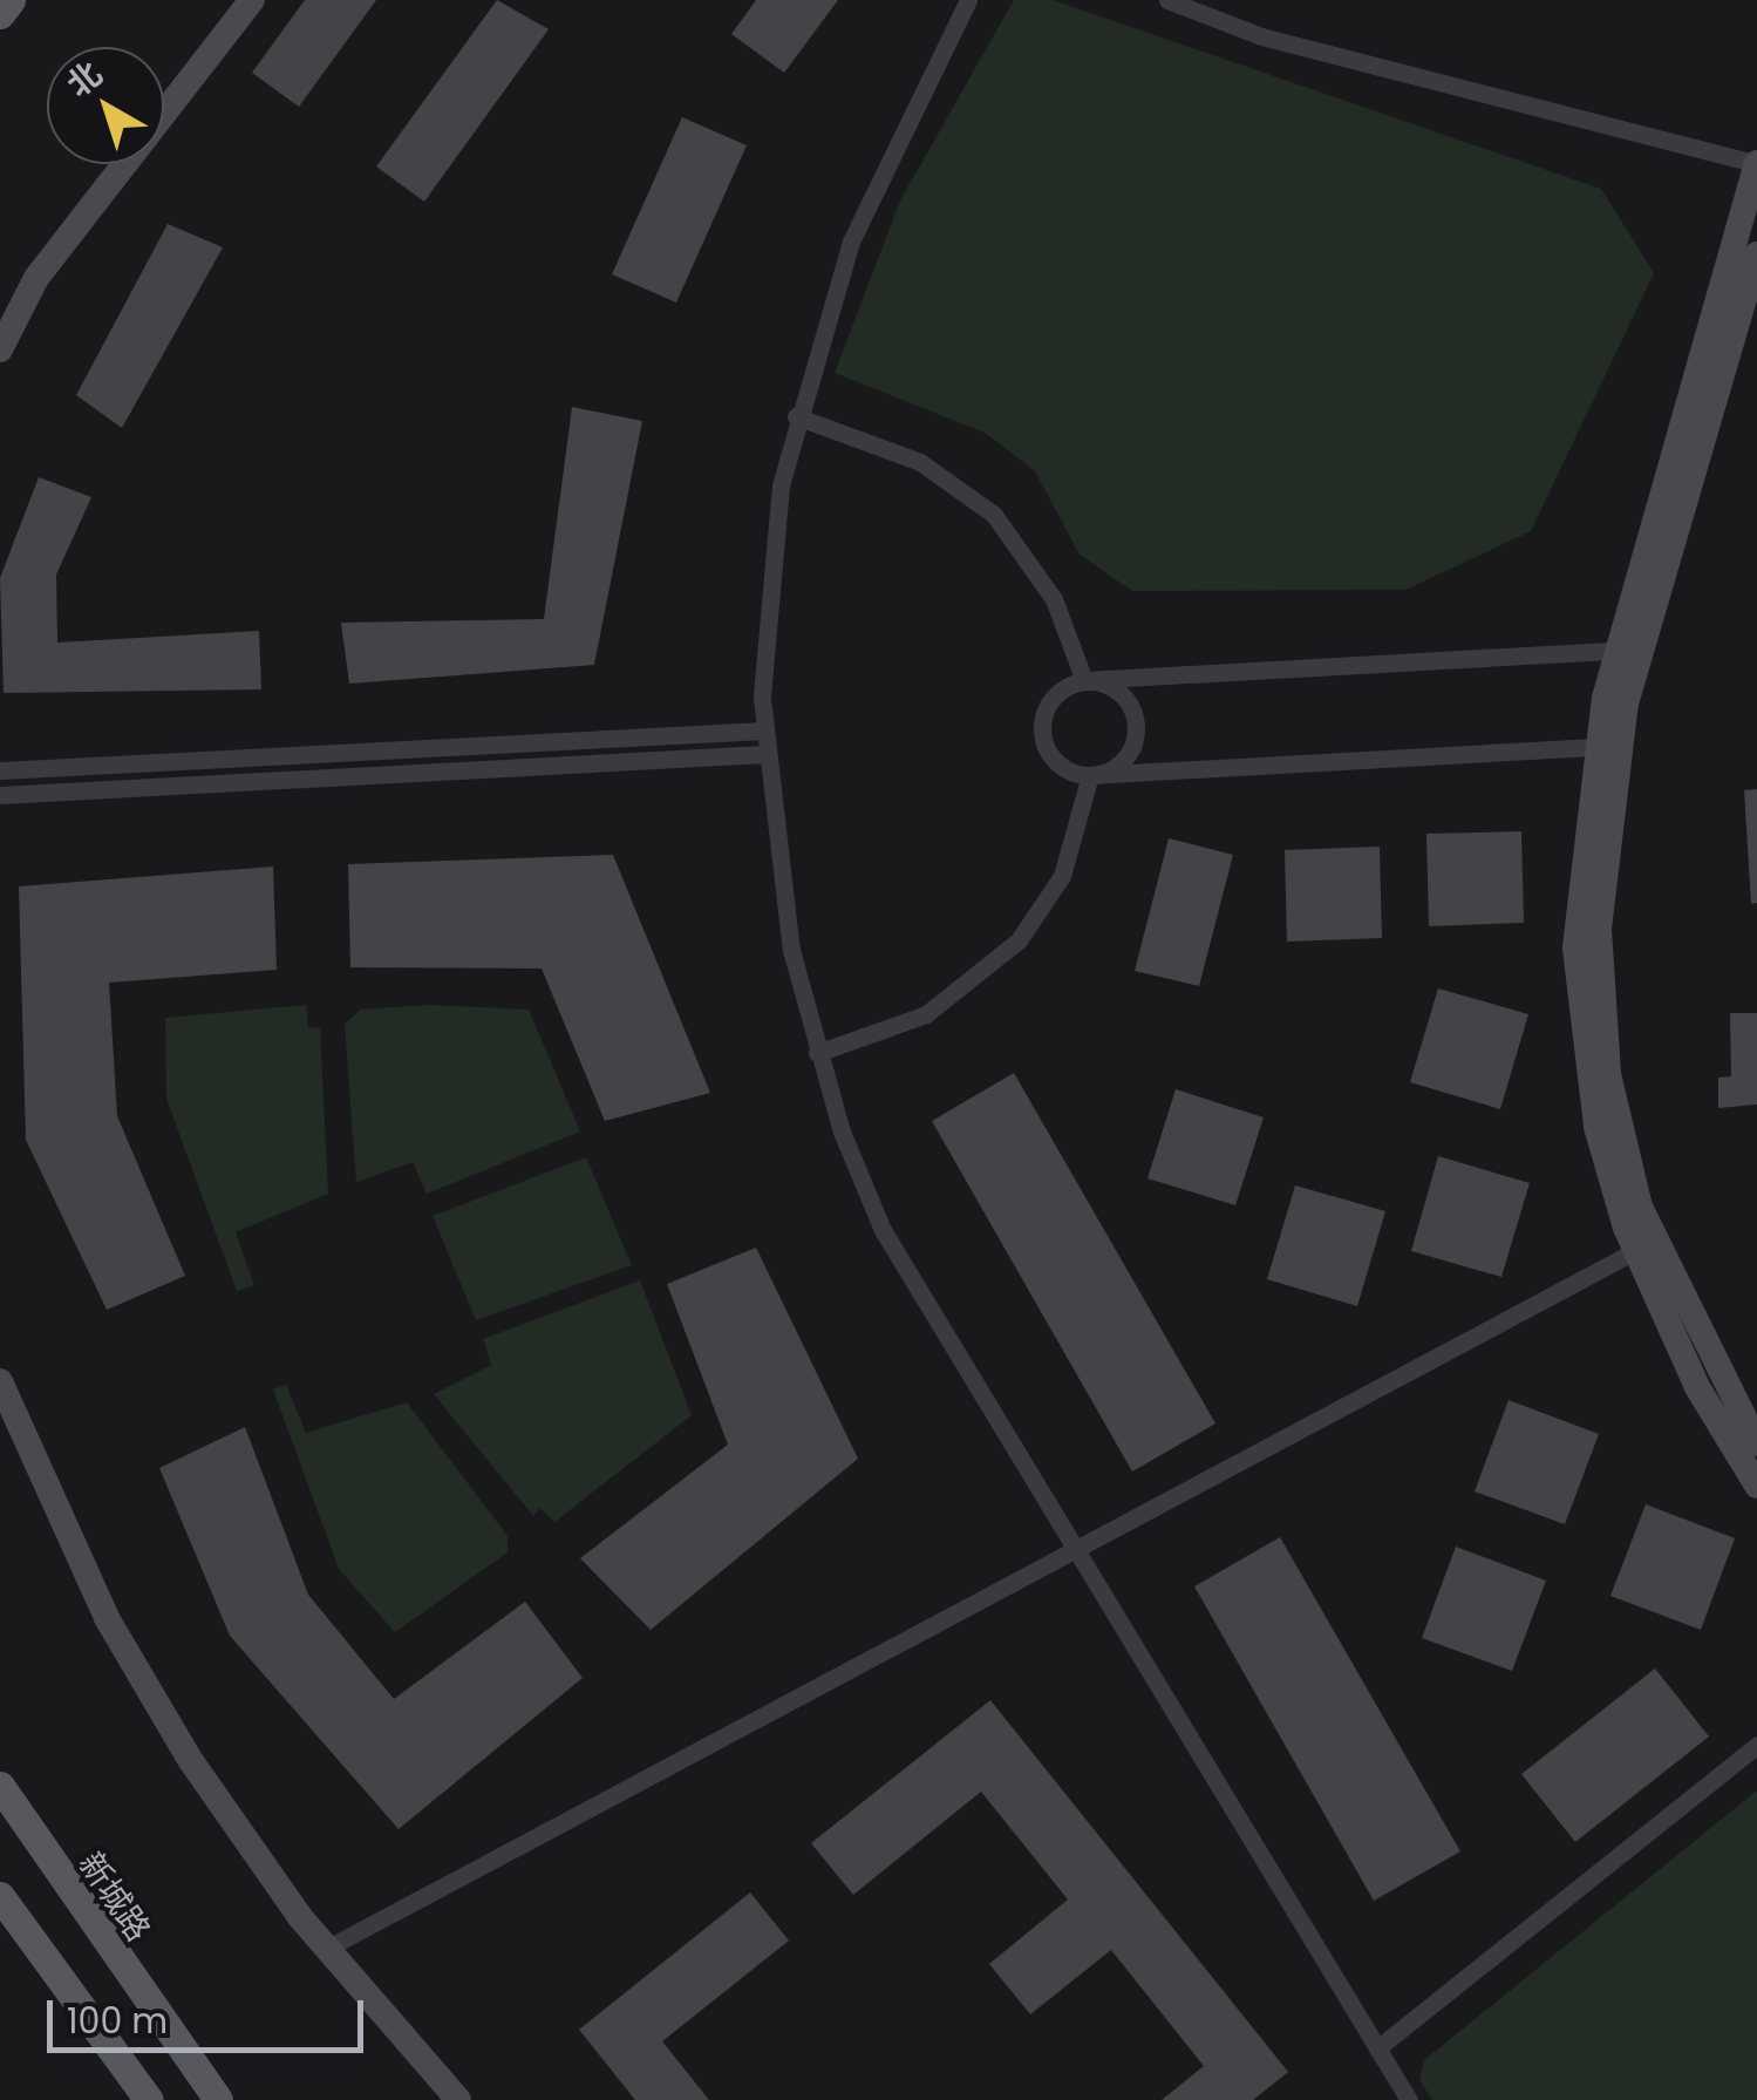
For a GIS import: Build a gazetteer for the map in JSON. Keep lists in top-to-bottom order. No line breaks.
{"streets":{"main road":["新城路"]},"scale_bar":"100 m","north":"top left"}
